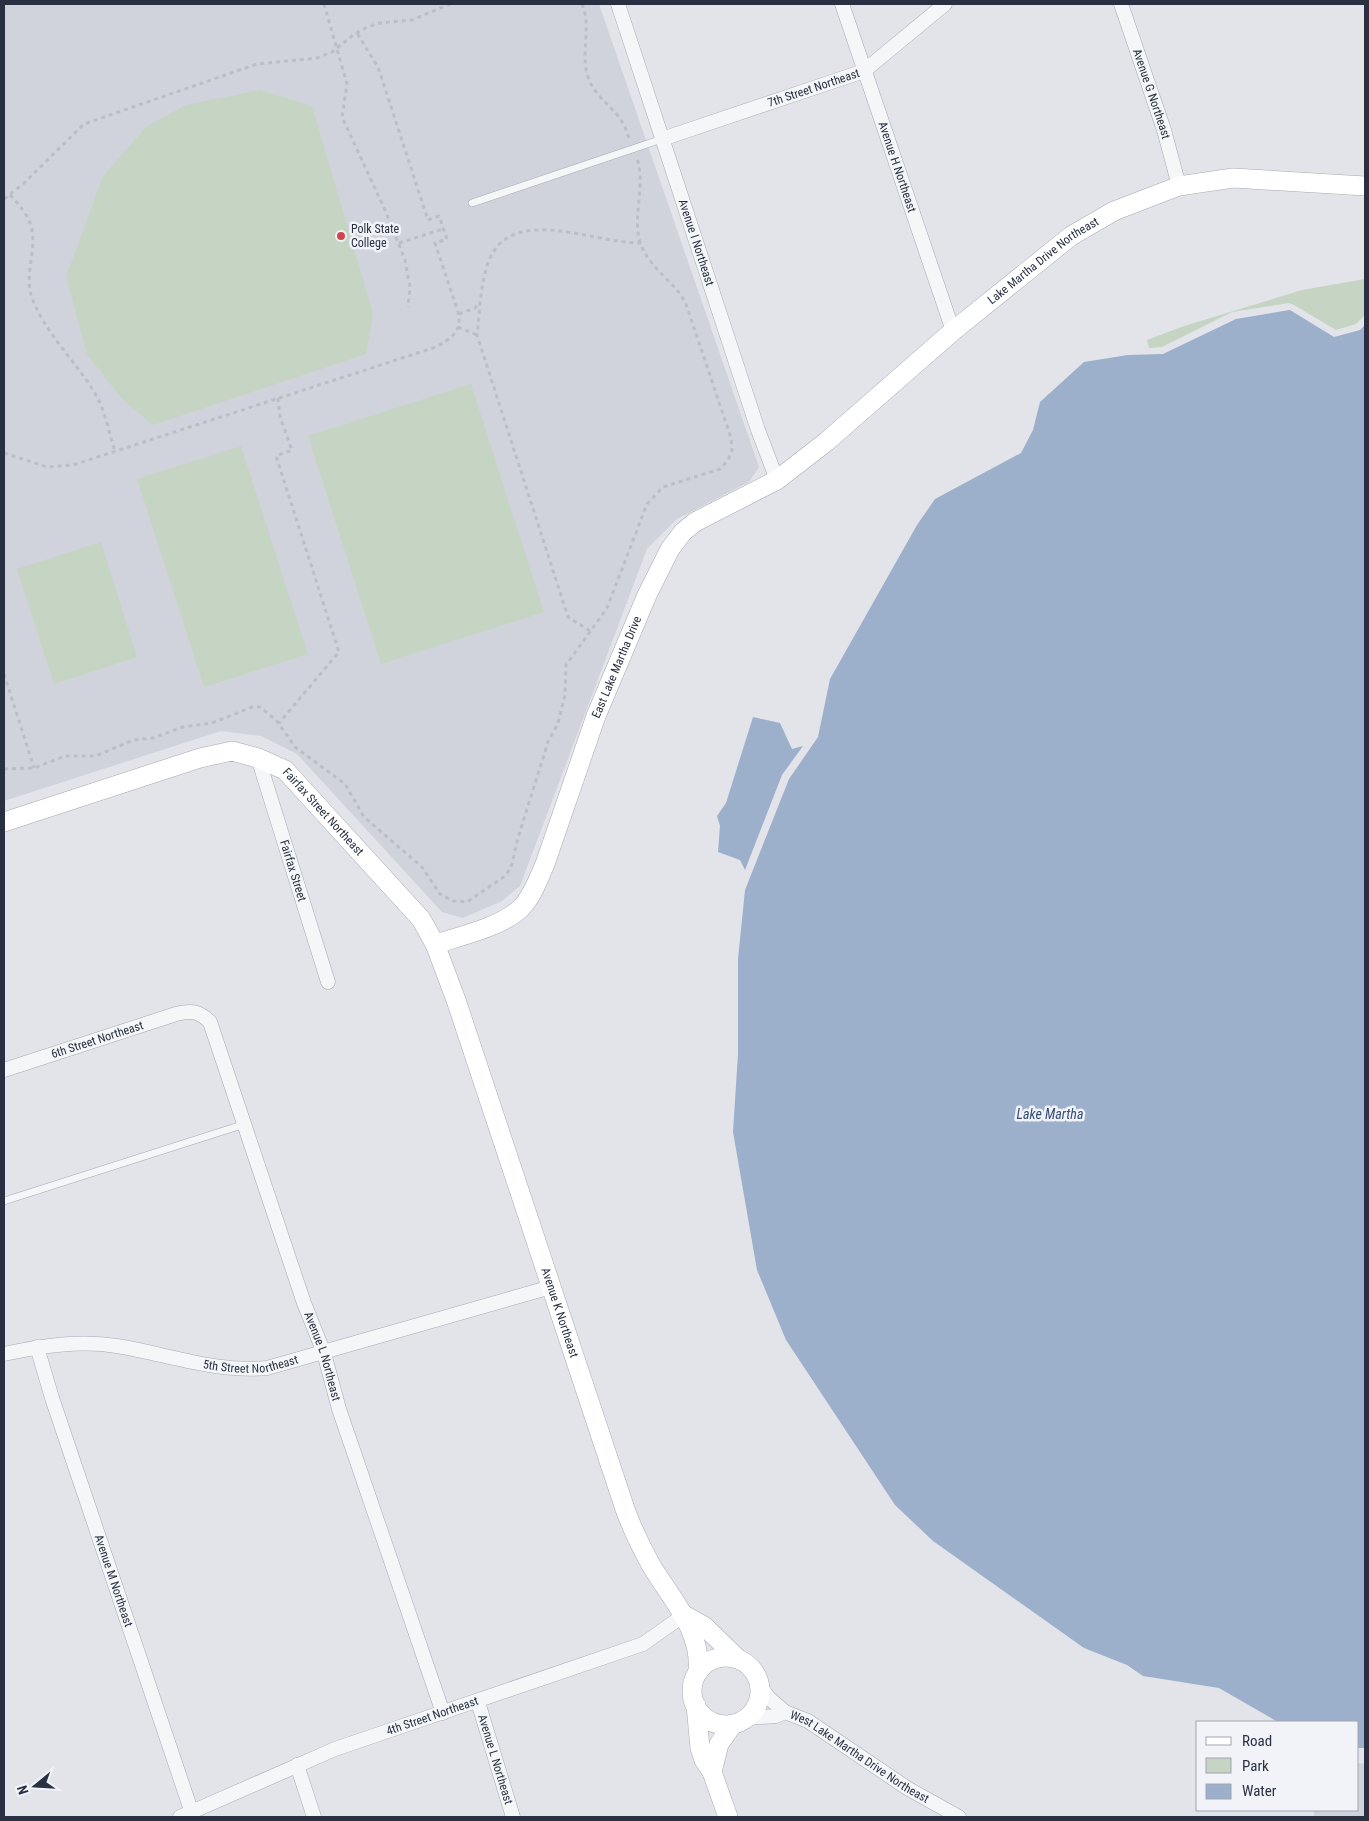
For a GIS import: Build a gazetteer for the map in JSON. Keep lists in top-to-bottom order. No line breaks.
{"streets":{"street":["7th Street Northeast","Avenue G Northeast","Avenue H Northeast","Avenue I Northeast","Lake Martha Drive Northeast","East Lake Martha Drive","Fairfax Street Northeast","Fairfax Street","6th Street Northeast","Avenue K Northeast","Avenue L Northeast","5th Street Northeast","Avenue M Northeast","4th Street Northeast","West Lake Martha Drive Northeast"]},"crossings":[["7th Street Northeast","Avenue H Northeast"],["7th Street Northeast","Avenue I Northeast"],["Avenue G Northeast","Lake Martha Drive Northeast"],["Avenue H Northeast","Lake Martha Drive Northeast"],["Avenue I Northeast","Lake Martha Drive Northeast"],["Avenue I Northeast","East Lake Martha Drive"],["Lake Martha Drive Northeast","East Lake Martha Drive"],["East Lake Martha Drive","Fairfax Street Northeast"],["Fairfax Street Northeast","Fairfax Street"],["Fairfax Street Northeast","Avenue K Northeast"],["6th Street Northeast","Avenue L Northeast"],["Avenue K Northeast","5th Street Northeast"],["Avenue K Northeast","4th Street Northeast"],["Avenue K Northeast","West Lake Martha Drive Northeast"],["Avenue L Northeast","5th Street Northeast"],["Avenue L Northeast","4th Street Northeast"],["5th Street Northeast","Avenue M Northeast"],["Avenue M Northeast","4th Street Northeast"]],"water":["Lake Martha"],"places":["Polk State College"],"legend":["Road","Park","Water"],"north":"left"}
